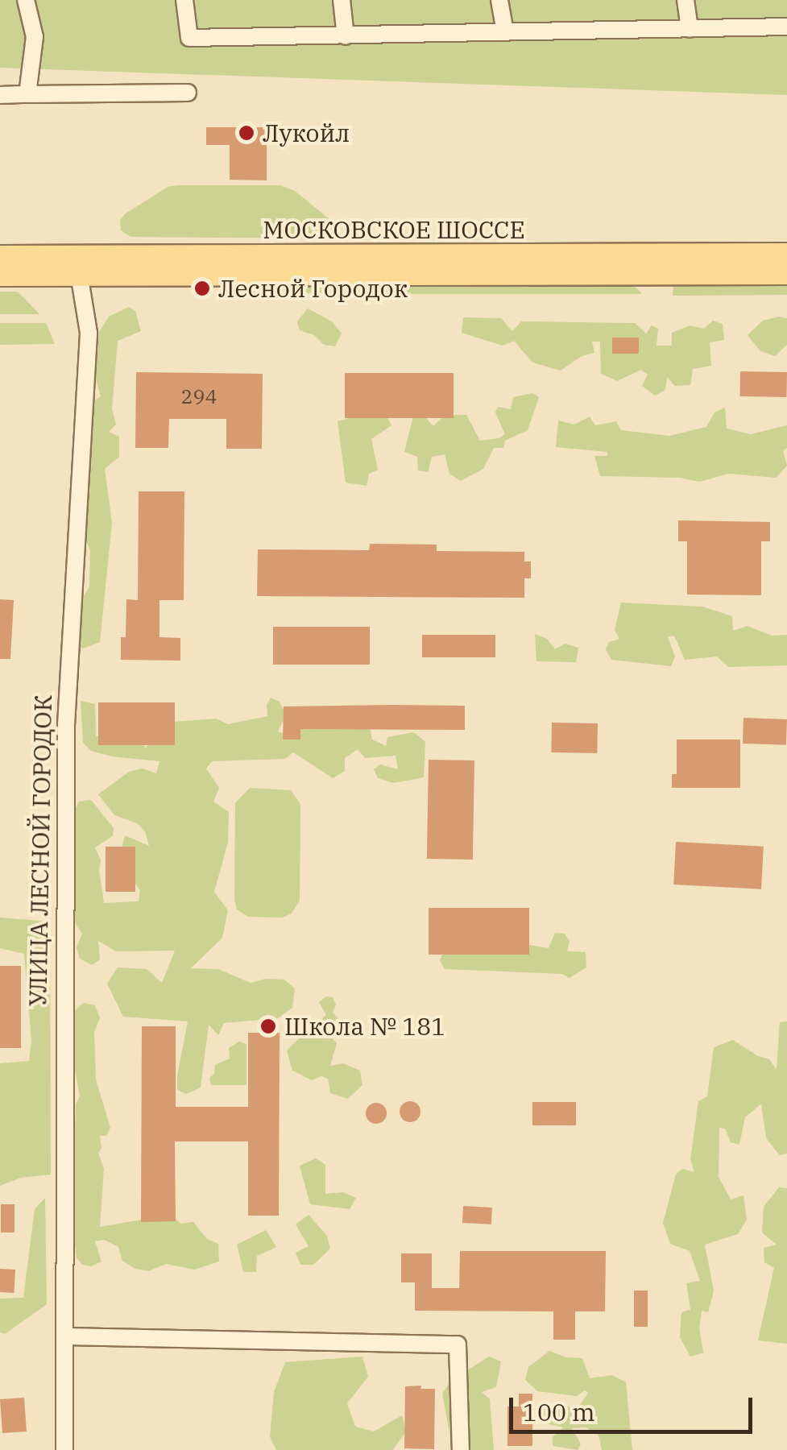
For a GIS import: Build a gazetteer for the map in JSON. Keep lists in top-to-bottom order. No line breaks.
{"streets":{"main road":["МОСКОВСКОЕ ШОССЕ"],"street":["УЛИЦА ЛЕСНОЙ ГОРОДОК"]},"crossings":[["МОСКОВСКОЕ ШОССЕ","УЛИЦА ЛЕСНОЙ ГОРОДОК"]],"places":["Лукойл","Лесной Городок","Школа № 181"],"house_numbers":["294"],"scale_bar":"100 m"}
